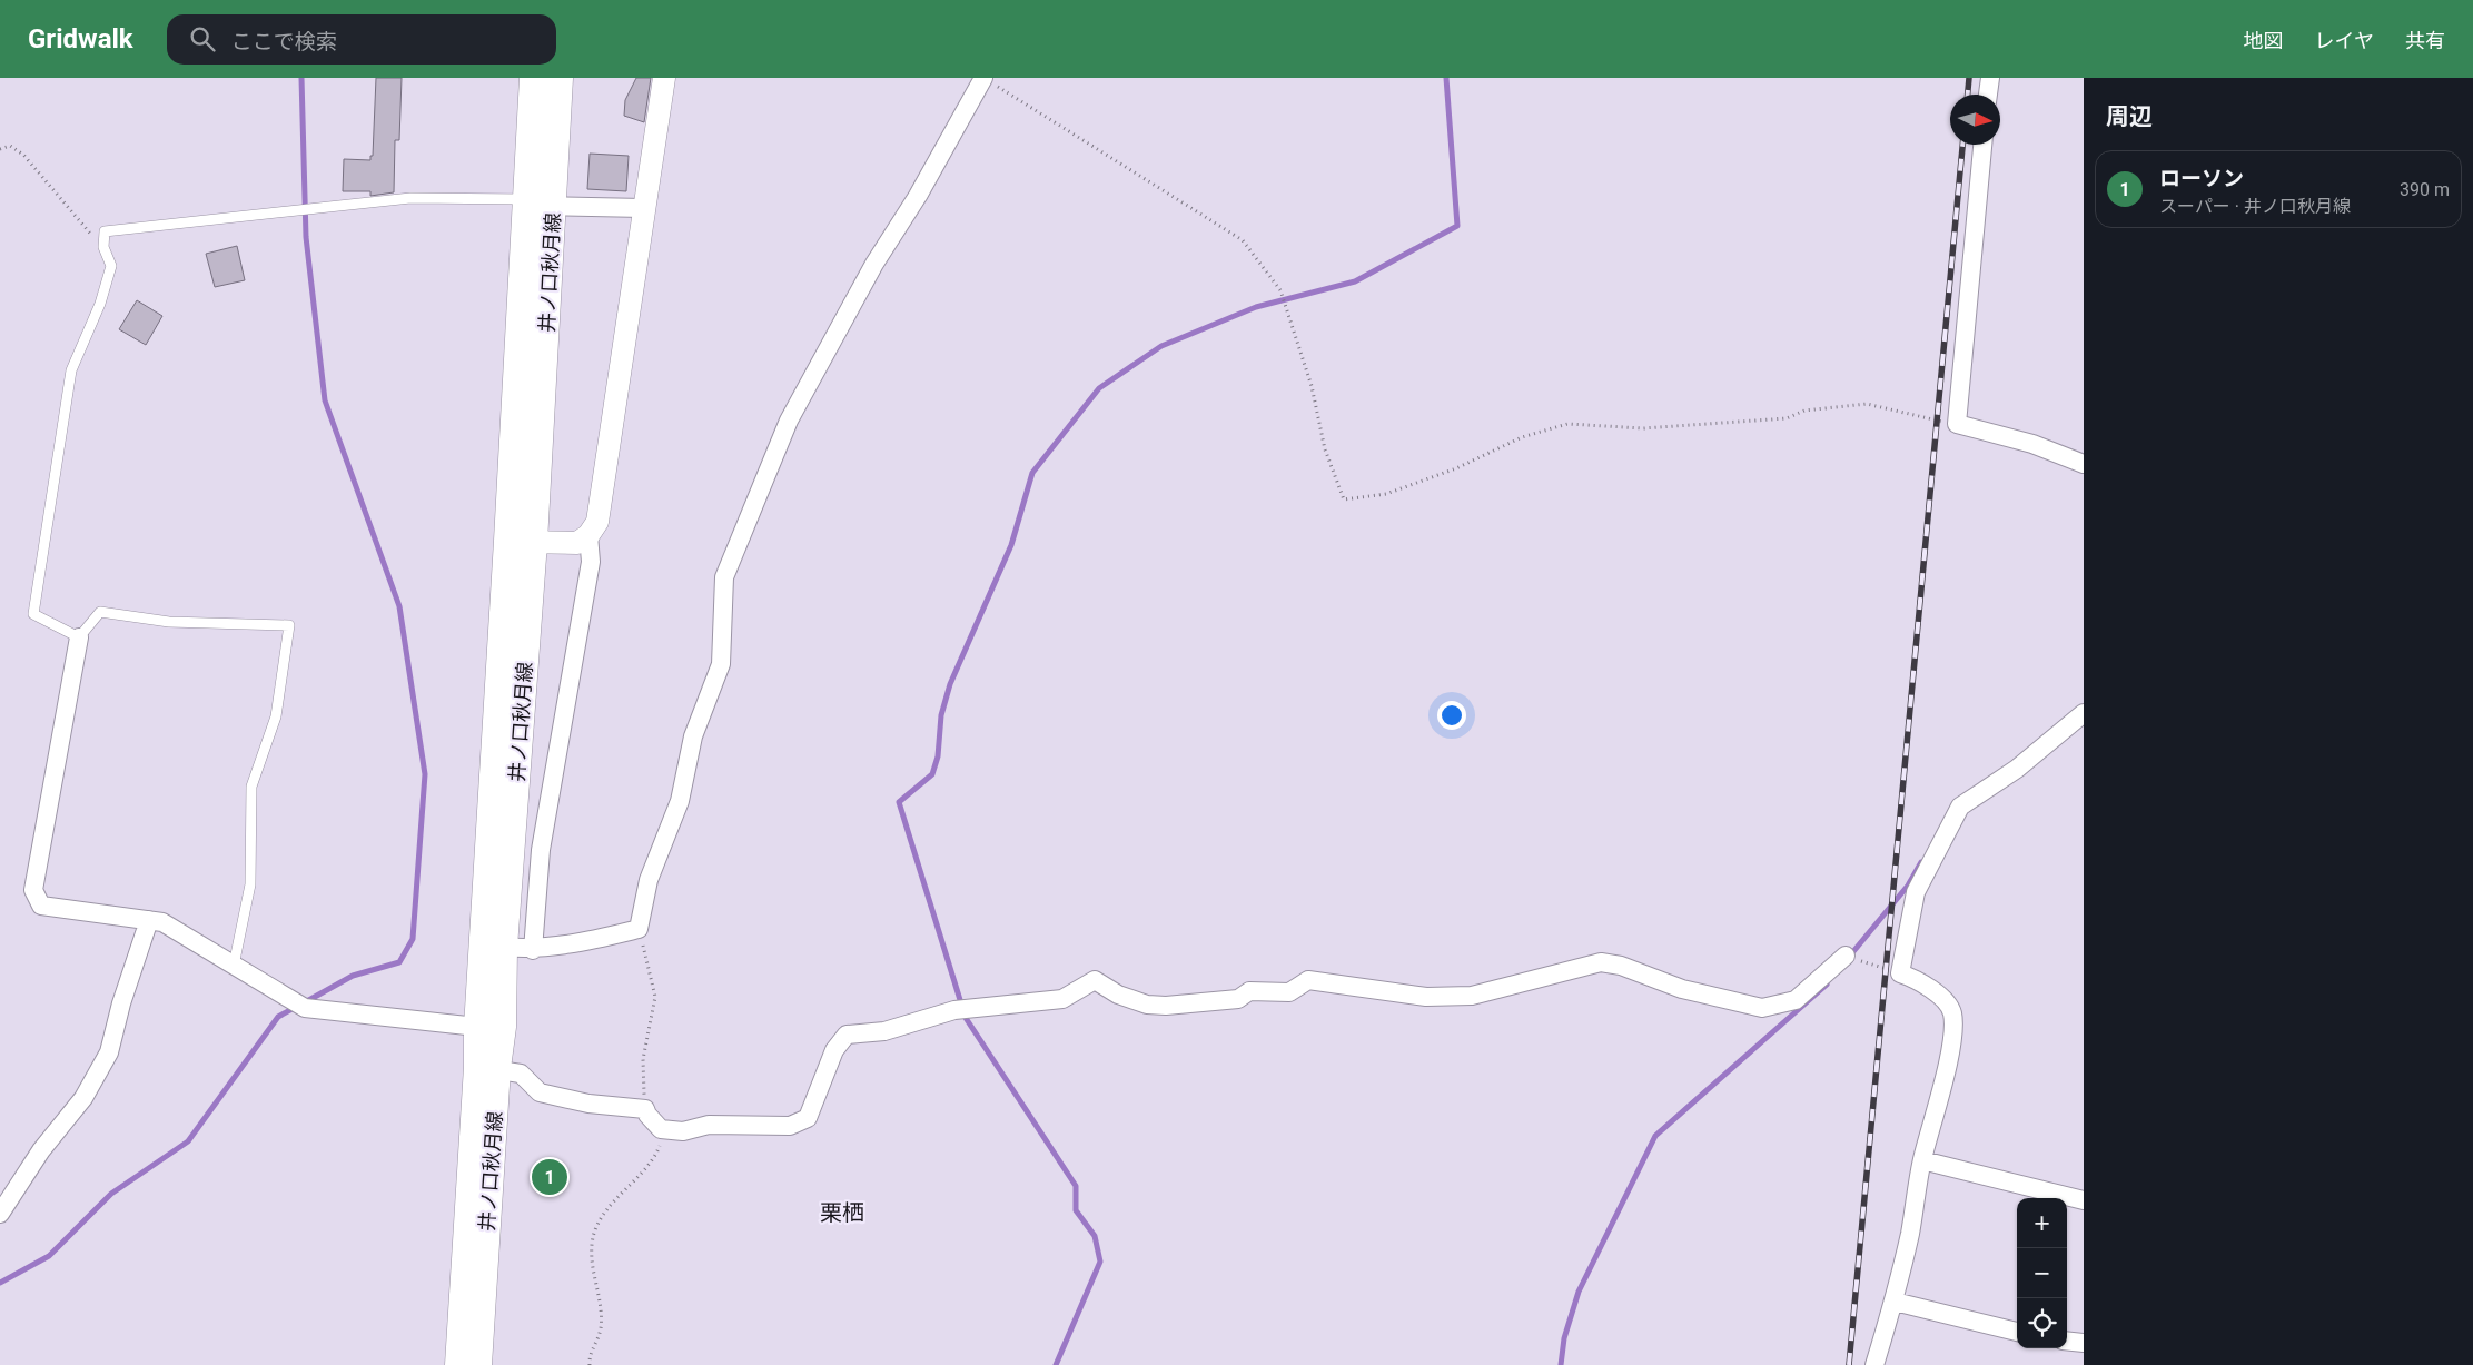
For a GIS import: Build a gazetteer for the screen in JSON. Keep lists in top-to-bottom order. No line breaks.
{"streets":{"main road":["井ノ口秋月線"]},"districts":["栗栖"],"north":"right","page":{"header":"Gridwalk","search":"ここで検索","nav":["地図","レイヤ","共有"],"heading":"周辺","list":[{"mark":"1","name":"ローソン","note":"スーパー · 井ノ口秋月線","value":"390 m"}],"pins":"1","map_buttons":["+","−"]}}
